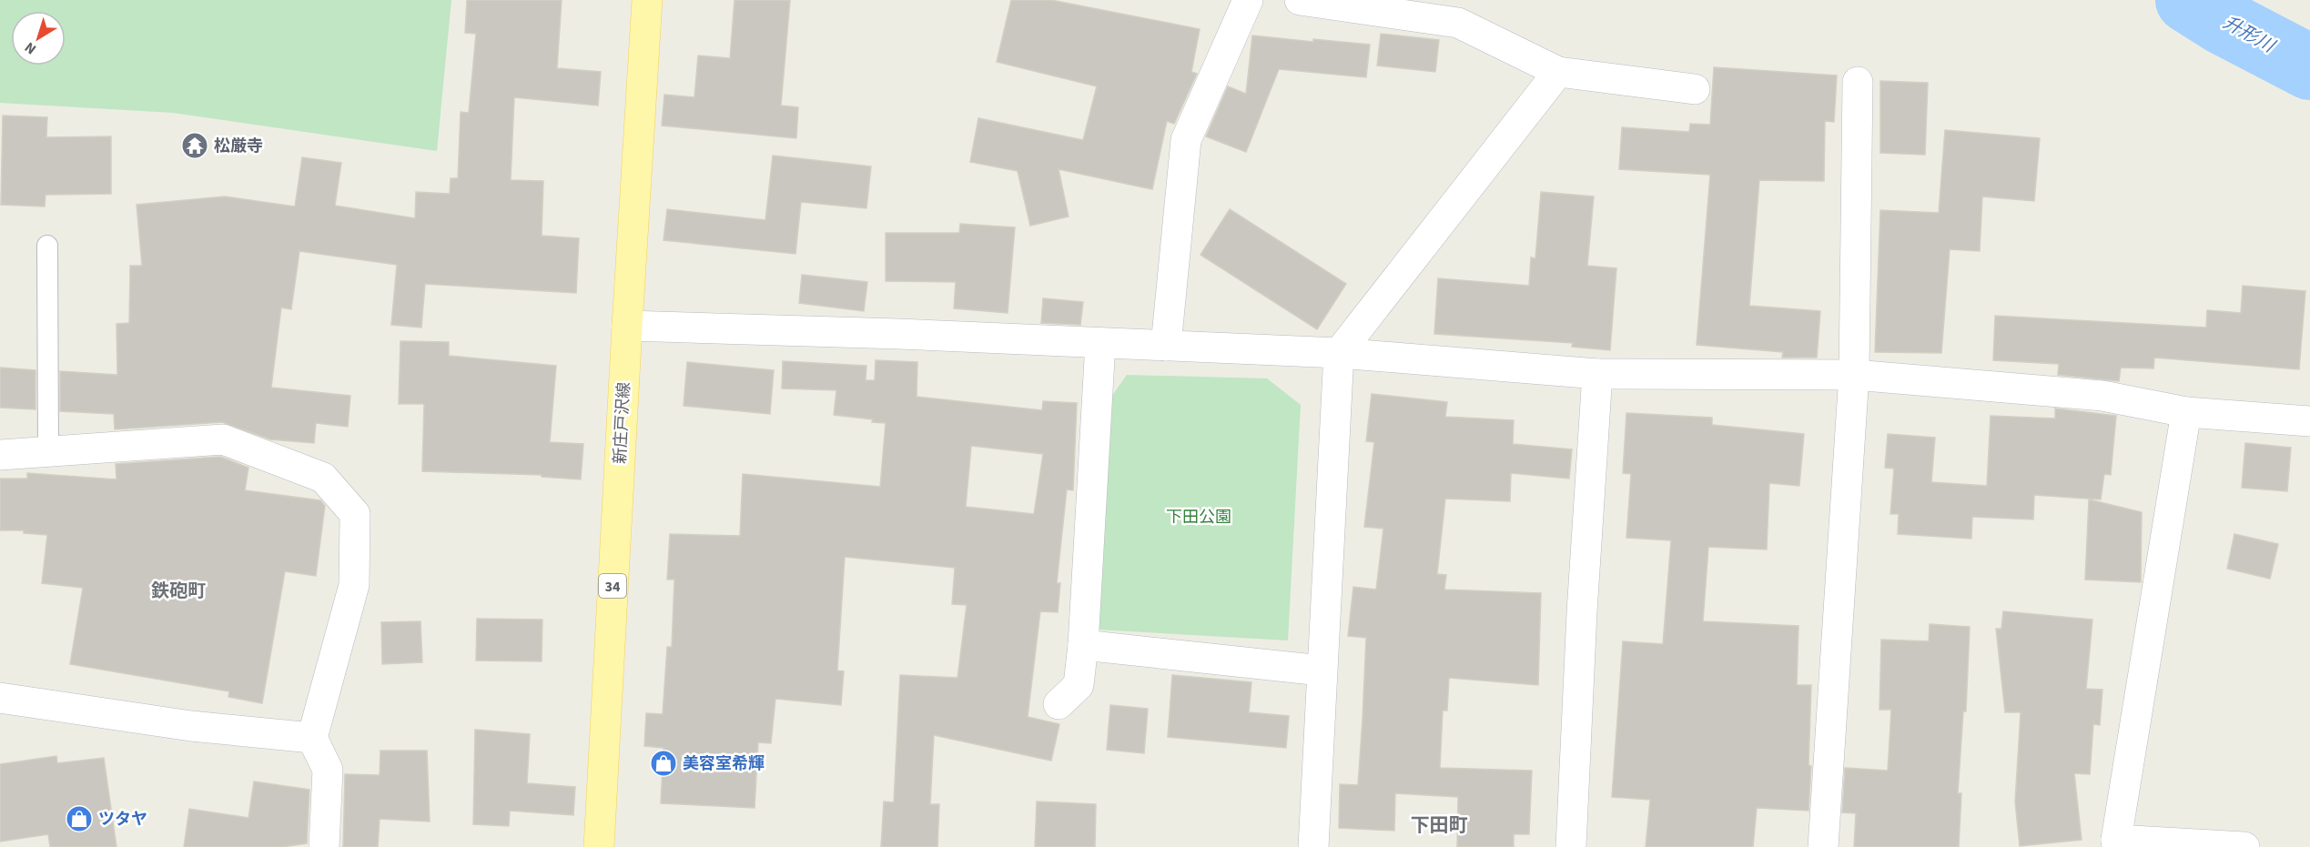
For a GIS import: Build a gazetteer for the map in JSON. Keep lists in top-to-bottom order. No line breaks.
{"streets":{"main road":["新庄戸沢線","34"]},"districts":["鉄砲町","下田町"],"water":["升形川"],"parks":["下田公園"],"places":{"temple":["松厳寺"],"shop":["美容室希輝","ツタヤ"]},"north":"bottom left"}
